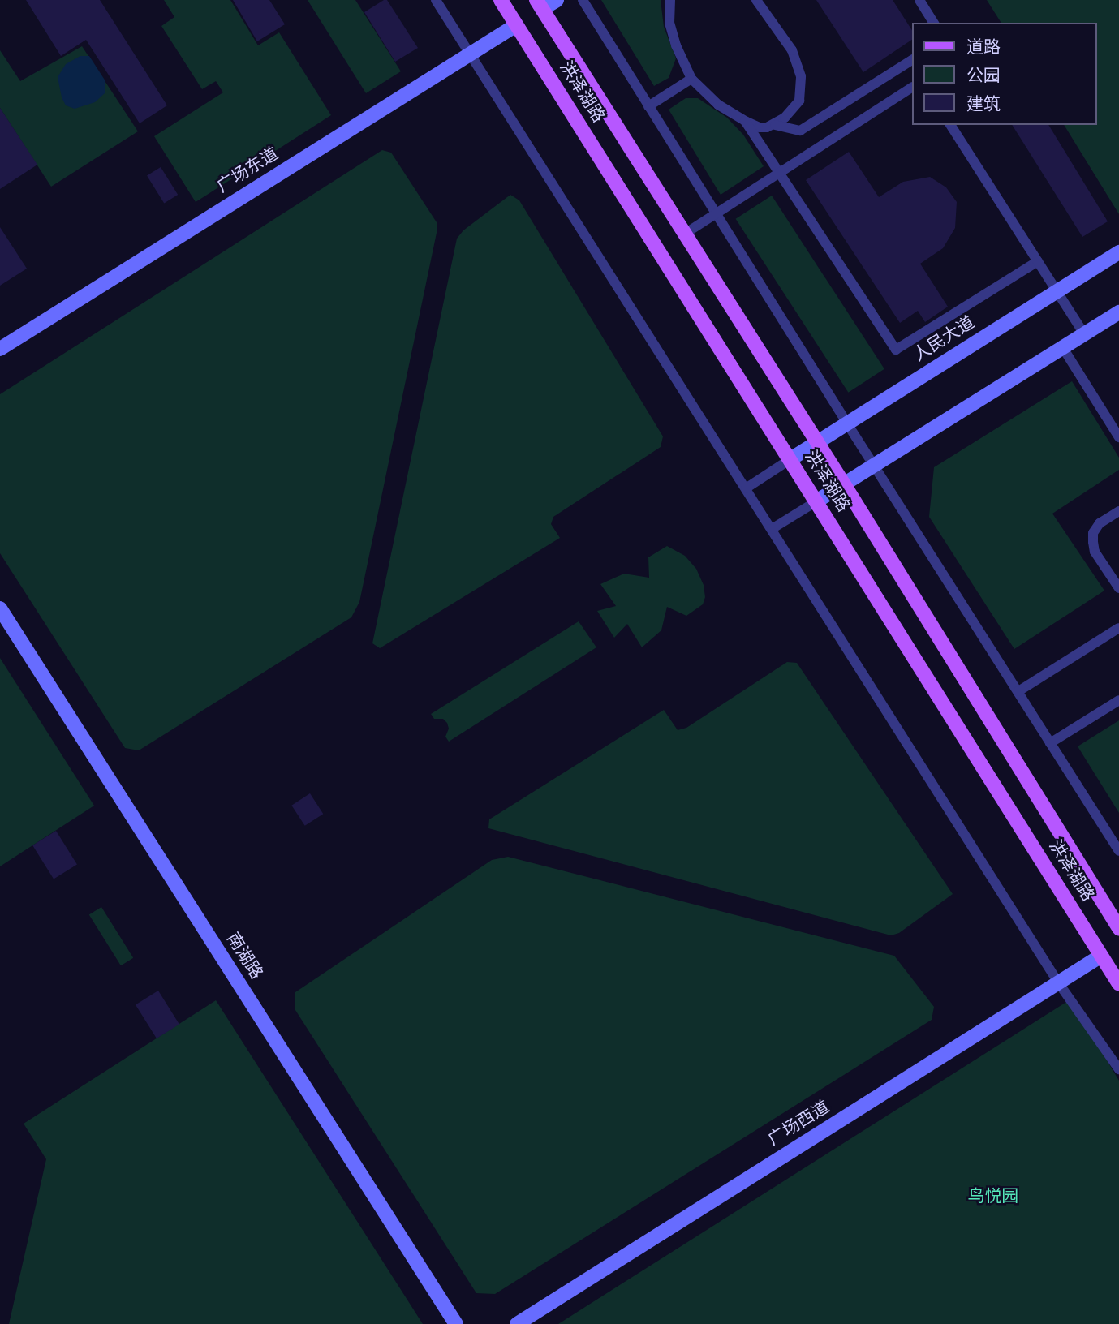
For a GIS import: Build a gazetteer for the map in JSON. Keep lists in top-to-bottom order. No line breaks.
{"streets":{"main road":["洪泽湖路"],"street":["广场东道","人民大道","南湖路","广场西道"]},"crossings":[["洪泽湖路","广场东道"],["洪泽湖路","人民大道"],["洪泽湖路","广场西道"]],"parks":["鸟悦园"],"legend":["道路","公园","建筑"]}
